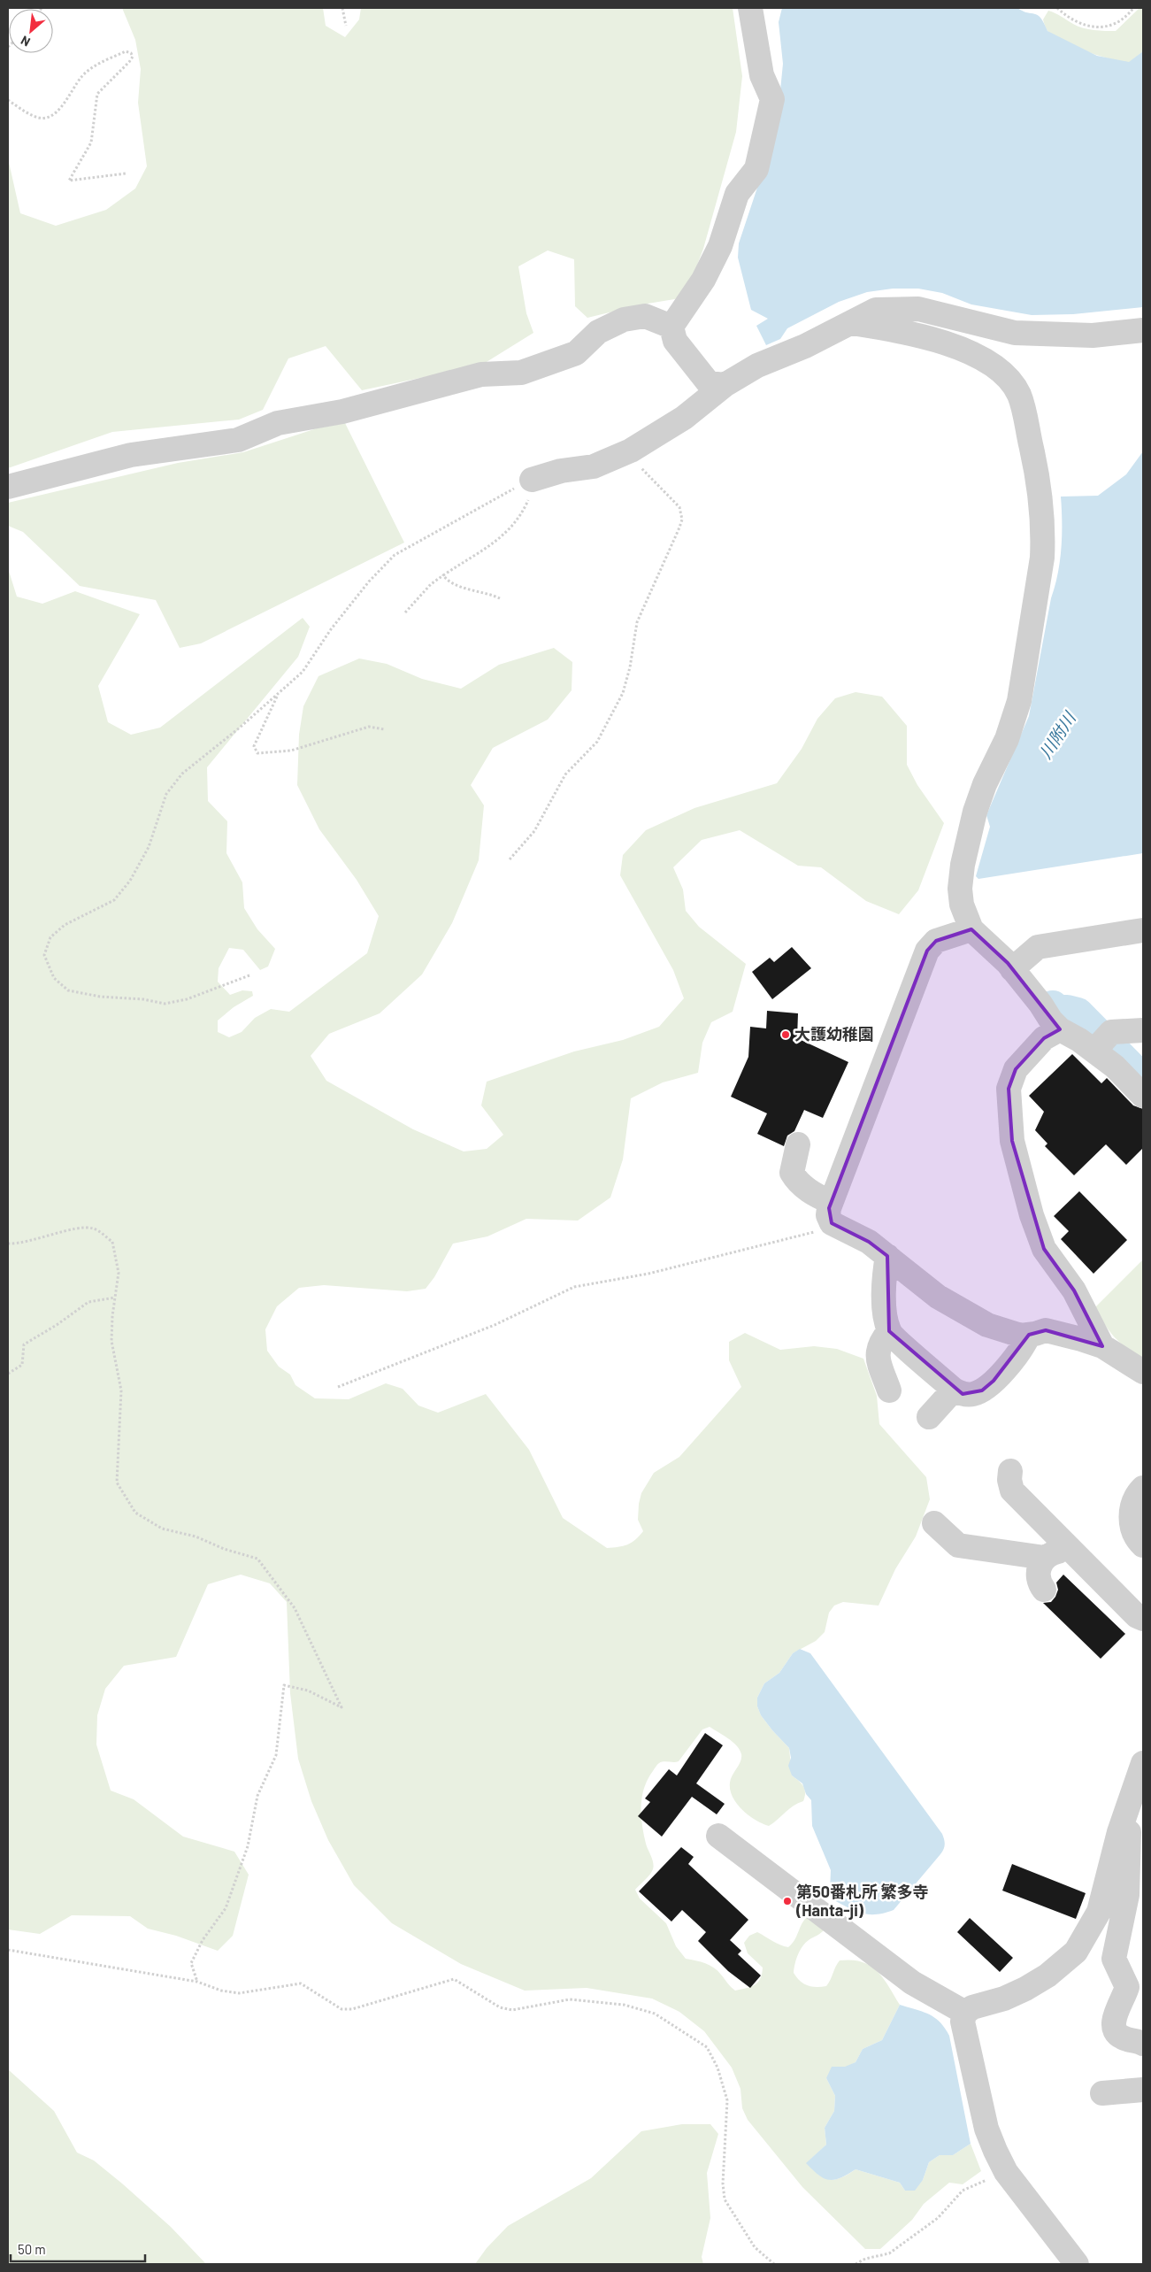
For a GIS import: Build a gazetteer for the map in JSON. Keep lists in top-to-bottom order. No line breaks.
{"water":["川附川"],"places":["大護幼稚園","第50番札所 繁多寺 (Hanta-ji)"],"scale_bar":"50 m","north":"bottom left"}
